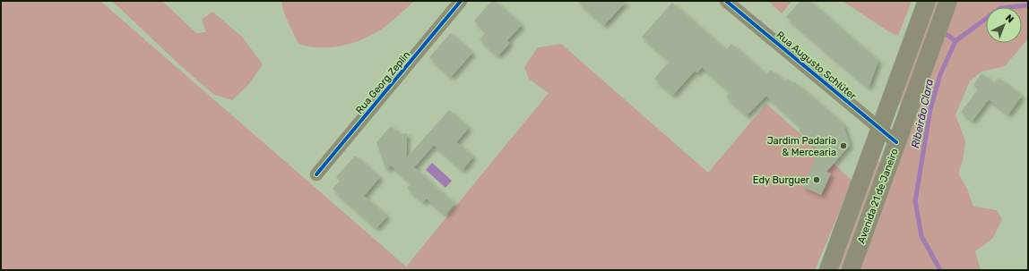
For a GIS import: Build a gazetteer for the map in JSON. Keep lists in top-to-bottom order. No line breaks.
{"streets":{"main road":["Avenida 21 de Janeiro"],"street":["Rua Augusto Schlüter","Rua Georg Zeplin"]},"crossings":[["Rua Augusto Schlüter","Avenida 21 de Janeiro"]],"water":["Ribeirão Clara"],"places":["Jardim Padaria & Mercearia","Edy Burguer"],"north":"top right"}
